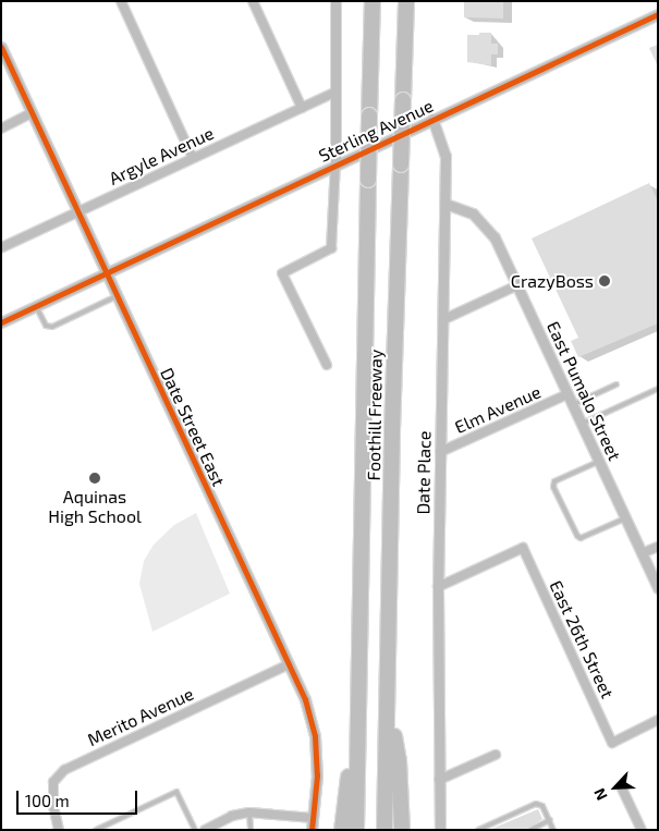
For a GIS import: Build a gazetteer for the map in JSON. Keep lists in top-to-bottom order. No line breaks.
{"streets":{"highway":["Foothill Freeway"],"street":["Sterling Avenue","Argyle Avenue","East Pumalo Street","Elm Avenue","Date Street East","Date Place","East 26th Street","Merito Avenue"]},"crossings":[["Sterling Avenue","Date Street East"],["Sterling Avenue","Date Place"],["Argyle Avenue","Date Street East"],["East Pumalo Street","Elm Avenue"],["East Pumalo Street","Date Place"],["Elm Avenue","Date Place"],["Date Street East","Merito Avenue"],["Date Place","East 26th Street"]],"places":["CrazyBoss","Aquinas High School"],"scale_bar":"100 m","north":"bottom left"}
